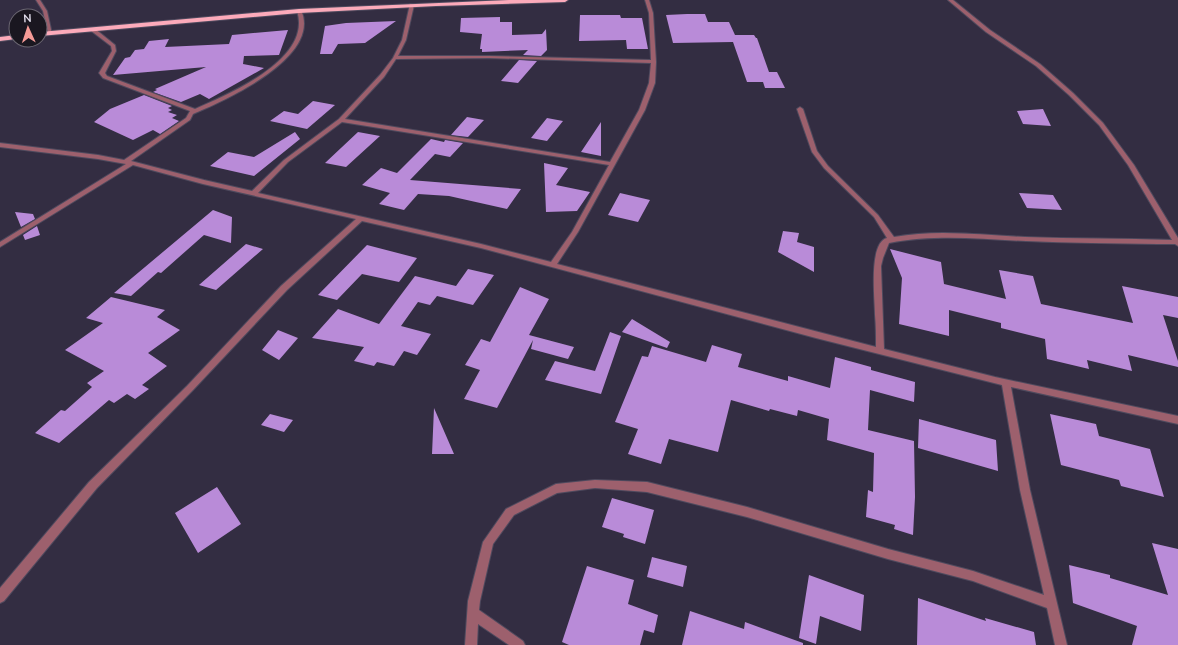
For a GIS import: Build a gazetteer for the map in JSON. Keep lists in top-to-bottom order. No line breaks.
{"north":"top"}
